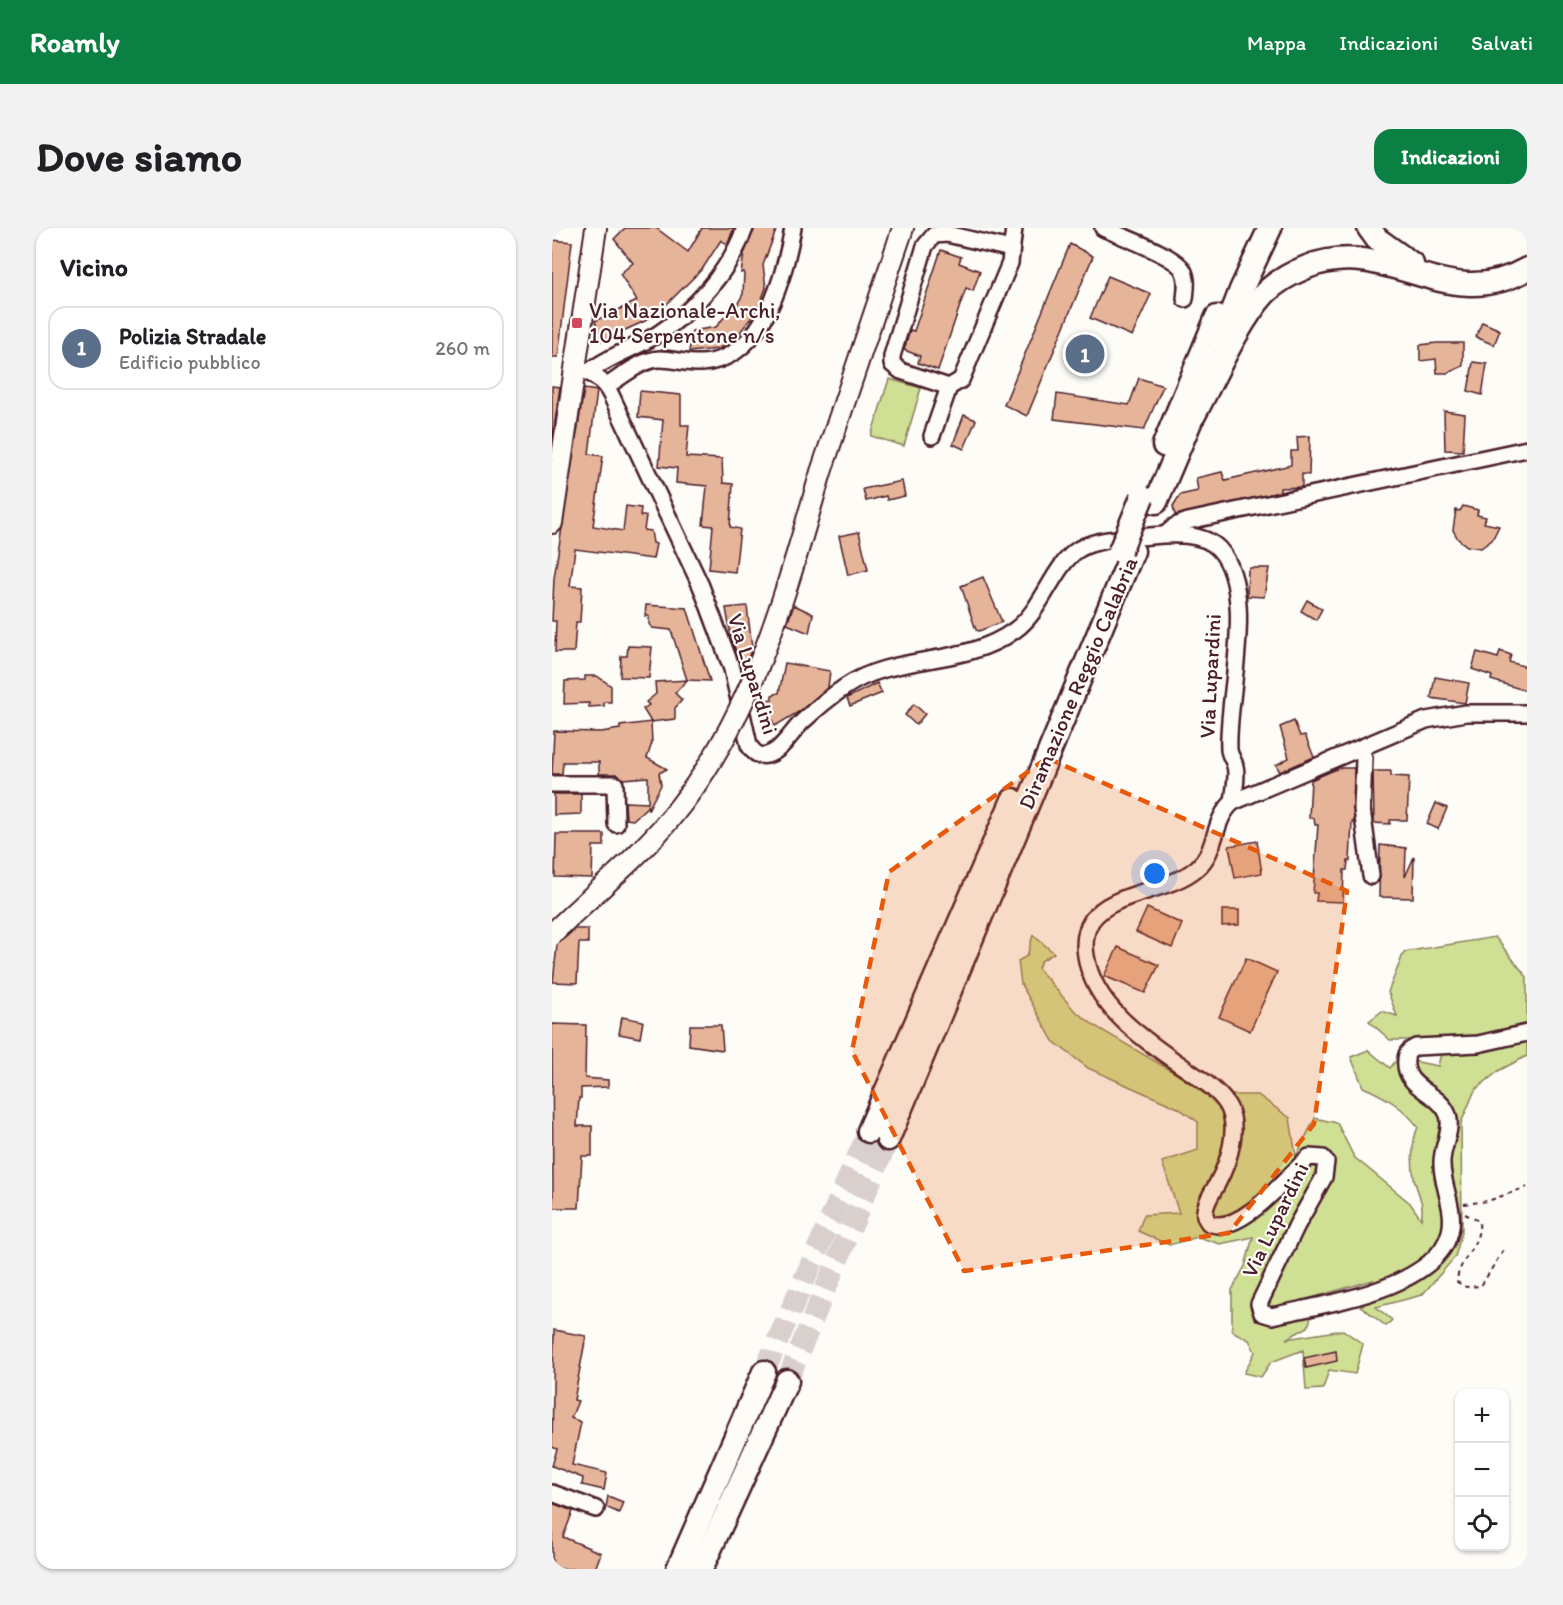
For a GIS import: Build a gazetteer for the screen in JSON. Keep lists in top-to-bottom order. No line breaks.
{"streets":{"highway":["Diramazione Reggio Calabria"],"street":["Via Lupardini"]},"places":{"transit":["Via Nazionale-Archi, 104 Serpentone n/s"]},"page":{"header":"Roamly","nav":["Mappa","Indicazioni","Salvati"],"buttons":"Indicazioni","title":"Dove siamo","heading":"Vicino","list":[{"mark":"1","name":"Polizia Stradale","note":"Edificio pubblico","value":"260 m"}],"pins":"1","map_buttons":["+","−"]}}
